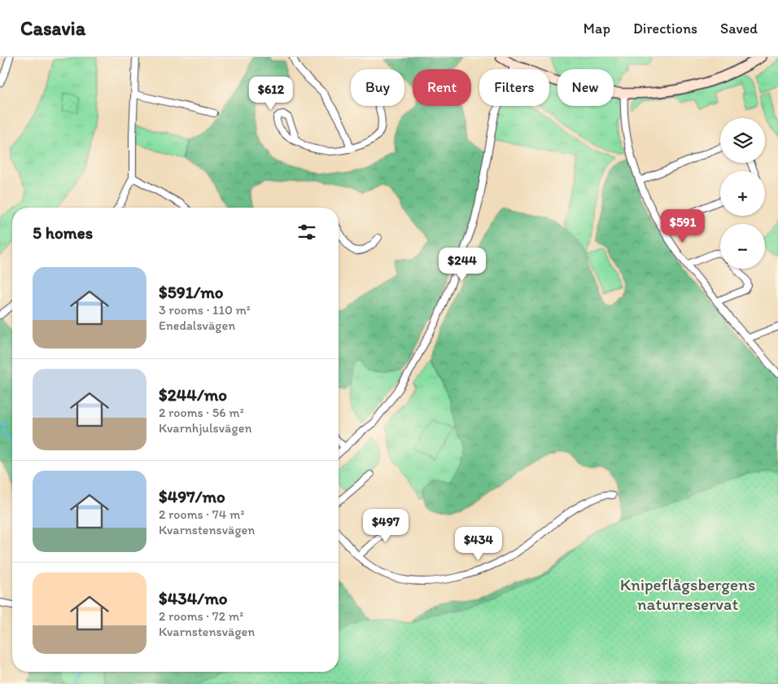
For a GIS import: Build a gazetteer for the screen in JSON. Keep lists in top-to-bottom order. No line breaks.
{"parks":["Knipeflågsbergens naturreservat"],"page":{"header":"Casavia","nav":["Map","Directions","Saved"],"chip":["Buy","Rent","Filters","New"],"price":["$612","$591","$244","$497","$434"],"map_buttons":["+","−"],"heading":"5 homes","list":[{"name":"$591/mo","note":"3 rooms · 110 m² · Enedalsvägen"},{"name":"$244/mo","note":"2 rooms · 56 m² · Kvarnhjulsvägen"},{"name":"$497/mo","note":"2 rooms · 74 m² · Kvarnstensvägen"},{"name":"$434/mo","note":"2 rooms · 72 m² · Kvarnstensvägen"}]}}
